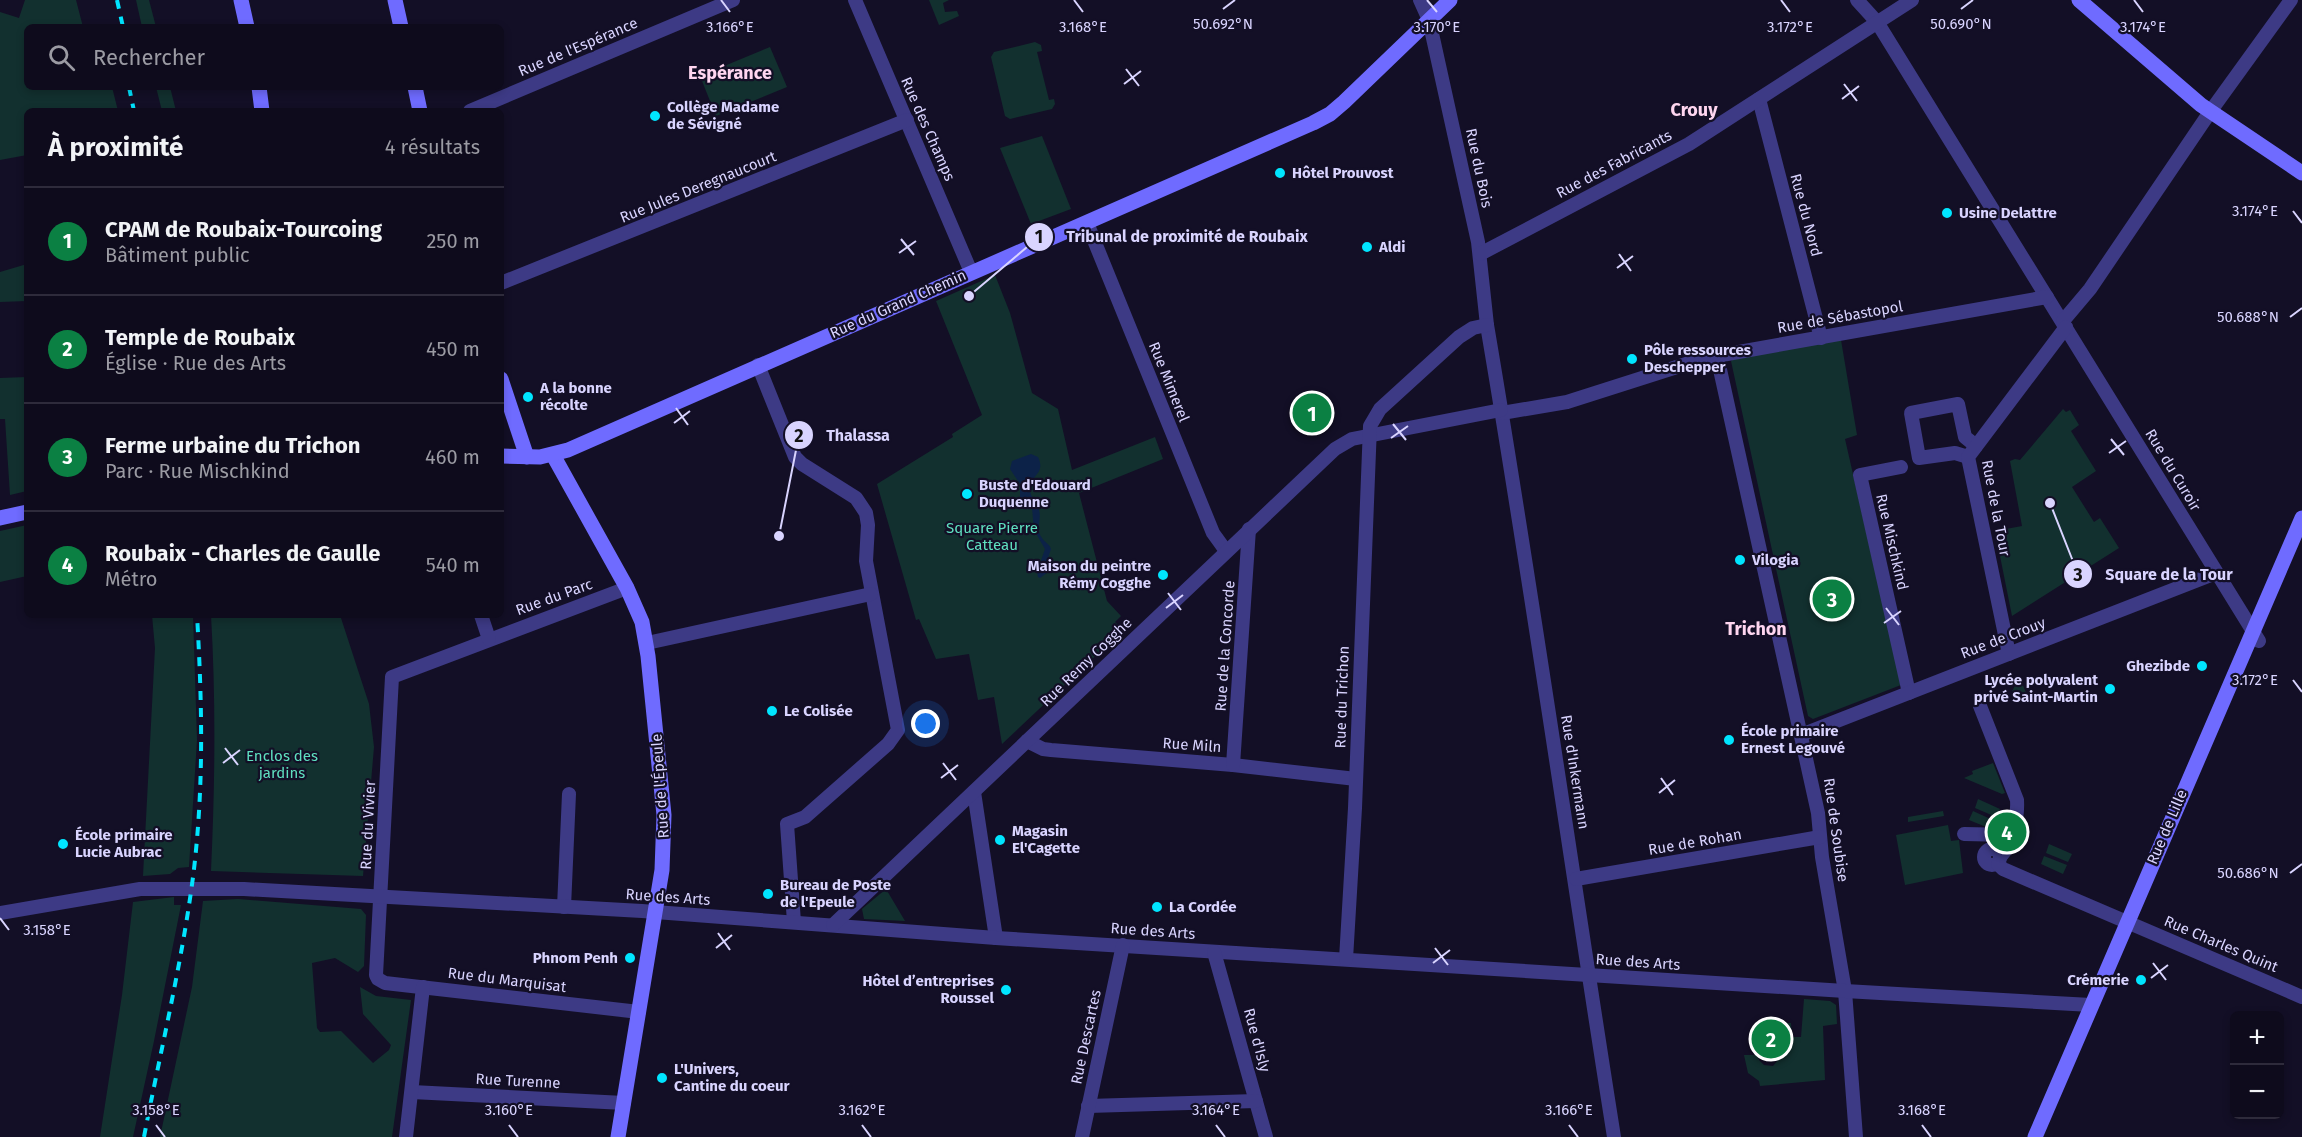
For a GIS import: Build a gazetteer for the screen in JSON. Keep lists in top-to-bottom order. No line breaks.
{"streets":{"street":["Rue de l'Espérance","Rue des Champs","Rue des Fabricants","Rue du Bois","Rue Jules Deregnaucourt","Rue du Nord","Rue du Grand Chemin","Rue de Sébastopol","Rue Mimerel","Rue du Curoir","Rue de la Tour","Rue Mischkind","Rue du Parc","Rue de Crouy","Rue de la Concorde","Rue Remy Cogghe","Rue du Trichon","Rue Miln","Rue d'Inkermann","Rue de l'Épeule","Rue du Vivier","Rue de Lille","Rue de Soubise","Rue de Rohan","Rue des Arts","Rue Charles Quint","Rue du Marquisat","Rue Descartes","Rue d'Isly","Rue Turenne"]},"crossings":[["Rue des Champs","Rue Jules Deregnaucourt"],["Rue des Champs","Rue du Grand Chemin"],["Rue des Fabricants","Rue du Bois"],["Rue des Fabricants","Rue du Nord"],["Rue du Bois","Rue du Grand Chemin"],["Rue du Bois","Rue d'Inkermann"],["Rue du Nord","Rue de Sébastopol"],["Rue du Grand Chemin","Rue Mimerel"],["Rue du Grand Chemin","Rue de l'Épeule"],["Rue de Sébastopol","Rue du Curoir"],["Rue de Sébastopol","Rue Remy Cogghe"],["Rue de Sébastopol","Rue du Trichon"],["Rue de Sébastopol","Rue d'Inkermann"],["Rue de Sébastopol","Rue de Soubise"],["Rue Mimerel","Rue Remy Cogghe"],["Rue du Curoir","Rue de la Tour"],["Rue du Curoir","Rue de Crouy"],["Rue du Curoir","Rue de Lille"],["Rue de la Tour","Rue de Crouy"],["Rue Mischkind","Rue de Crouy"],["Rue du Parc","Rue de l'Épeule"],["Rue du Parc","Rue du Vivier"],["Rue de Crouy","Rue de Soubise"],["Rue de la Concorde","Rue Remy Cogghe"],["Rue de la Concorde","Rue Miln"],["Rue Remy Cogghe","Rue du Trichon"],["Rue Remy Cogghe","Rue Miln"],["Rue Remy Cogghe","Rue des Arts"],["Rue du Trichon","Rue Miln"],["Rue du Trichon","Rue des Arts"],["Rue d'Inkermann","Rue de Rohan"],["Rue d'Inkermann","Rue des Arts"],["Rue de l'Épeule","Rue des Arts"],["Rue de l'Épeule","Rue du Marquisat"],["Rue de l'Épeule","Rue Turenne"],["Rue du Vivier","Rue des Arts"],["Rue du Vivier","Rue du Marquisat"],["Rue de Lille","Rue des Arts"],["Rue de Lille","Rue Charles Quint"],["Rue de Soubise","Rue de Rohan"],["Rue de Soubise","Rue des Arts"],["Rue des Arts","Rue Descartes"],["Rue des Arts","Rue d'Isly"]],"districts":["Espérance","Crouy","Trichon"],"parks":["Square Pierre Catteau","Enclos des jardins"],"places":["Collège Madame de Sévigné","Hôtel Prouvost","Usine Delattre","Aldi","Tribunal de proximité de Roubaix","Pôle ressources Deschepper","A la bonne récolte","Buste d'Edouard Duquenne","Square de la Tour","Thalassa","Vilogia","Maison du peintre Rémy Cogghe","Ghezibde","Lycée polyvalent privé Saint-Martin","Le Colisée","École primaire Ernest Legouvé","Magasin El'Cagette","École primaire Lucie Aubrac","Bureau de Poste de l'Epeule","La Cordée","Phnom Penh","Crémerie","Hôtel d’entreprises Roussel","L'Univers, Cantine du coeur"],"page":{"search":"Rechercher","heading":["À proximité","4 résultats"],"list":[{"mark":"1","name":"CPAM de Roubaix-Tourcoing","note":"Bâtiment public","value":"250 m"},{"mark":"2","name":"Temple de Roubaix","note":"Église · Rue des Arts","value":"450 m"},{"mark":"3","name":"Ferme urbaine du Trichon","note":"Parc · Rue Mischkind","value":"460 m"},{"mark":"4","name":"Roubaix - Charles de Gaulle","note":"Métro","value":"540 m"}],"pins":["1","3","4","2"],"map_buttons":["+","−"]},"coordinates":["50.692°N","50.690°N","3.166°E","3.168°E","3.170°E","3.172°E","3.174°E","50.688°N","50.686°N","3.158°E","3.160°E","3.162°E","3.164°E"]}
